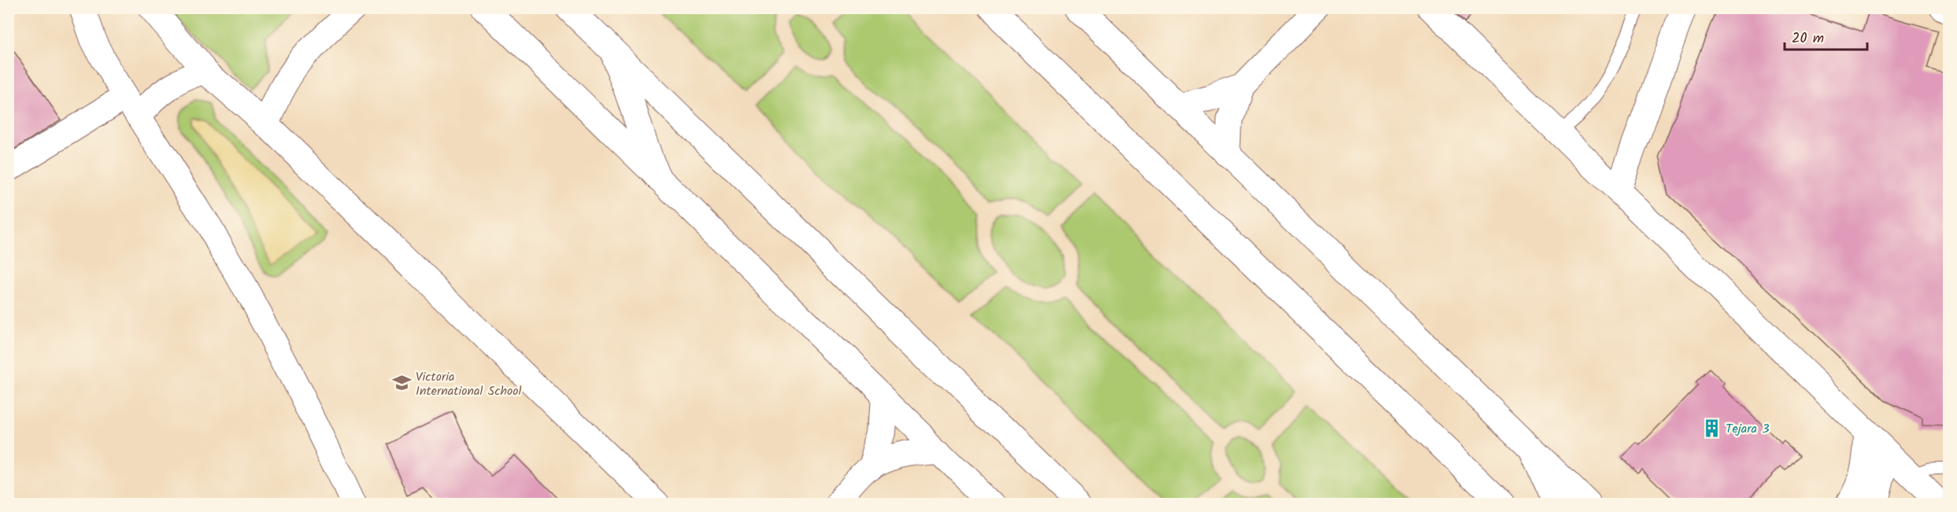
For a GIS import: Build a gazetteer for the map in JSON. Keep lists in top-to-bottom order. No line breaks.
{"places":{"school or university":["Victoria International School"],"building":["Tejara 3"]},"scale_bar":"20 m"}
